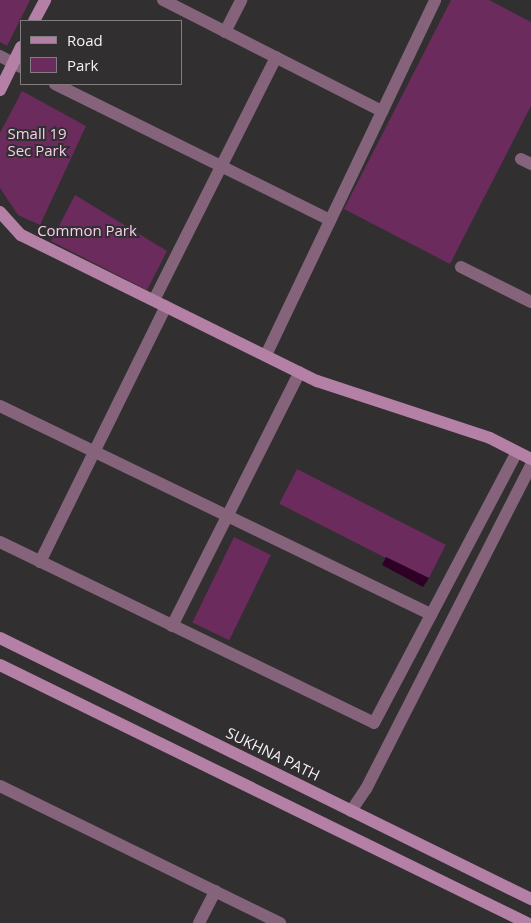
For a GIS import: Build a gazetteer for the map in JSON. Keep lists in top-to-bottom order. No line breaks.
{"streets":{"main road":["SUKHNA PATH"]},"parks":["Small 19 Sec Park","Common Park"],"legend":["Road","Park"]}
